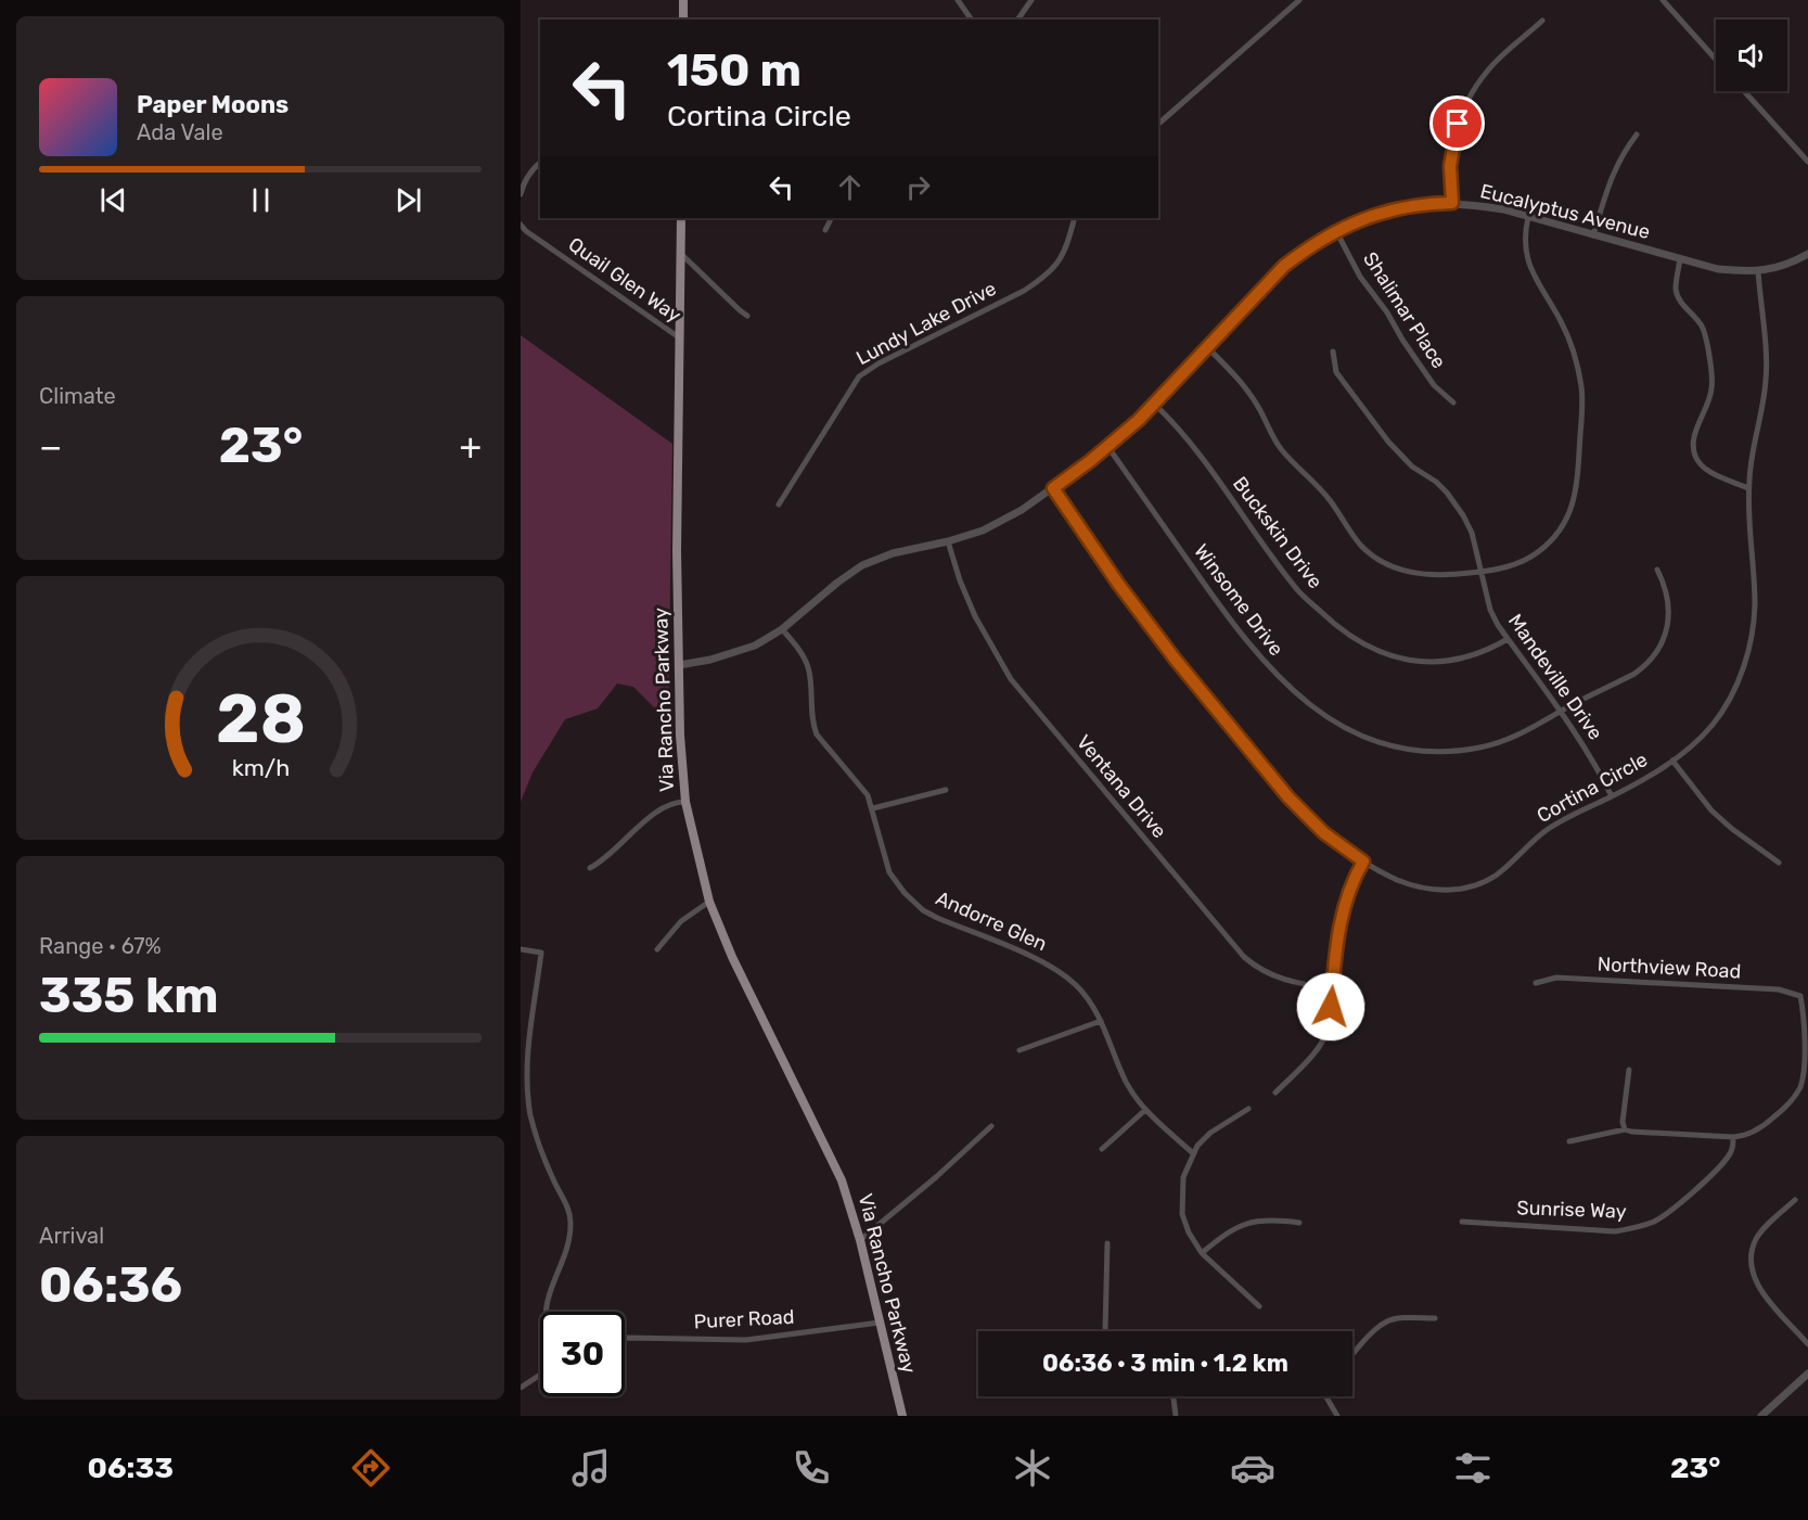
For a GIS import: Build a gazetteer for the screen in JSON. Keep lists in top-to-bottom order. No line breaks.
{"streets":{"main road":["Via Rancho Parkway"],"street":["Eucalyptus Avenue","Quail Glen Way","Shalimar Place","Lundy Lake Drive","Buckskin Drive","Winsome Drive","Mandeville Drive","Ventana Drive","Cortina Circle","Andorre Glen","Northview Road","Sunrise Way","Purer Road"]},"crossings":[["Eucalyptus Avenue","Shalimar Place"],["Eucalyptus Avenue","Buckskin Drive"],["Eucalyptus Avenue","Winsome Drive"],["Eucalyptus Avenue","Via Rancho Parkway"],["Eucalyptus Avenue","Ventana Drive"],["Eucalyptus Avenue","Cortina Circle"],["Eucalyptus Avenue","Andorre Glen"],["Quail Glen Way","Via Rancho Parkway"],["Buckskin Drive","Mandeville Drive"],["Winsome Drive","Mandeville Drive"],["Mandeville Drive","Cortina Circle"],["Via Rancho Parkway","Purer Road"]],"page":{"turn":["150 m","Cortina Circle"],"song":["Paper Moons","Ada Vale"],"tile":["Climate",["Range · 67%","335 km"],["Arrival","06:36"]],"heat":["−","23°","+"],"limit":"30","trip":"06:36 · 3 min · 1.2 km","tabs":["06:33","23°"],"gauge":["28","km/h"]}}
